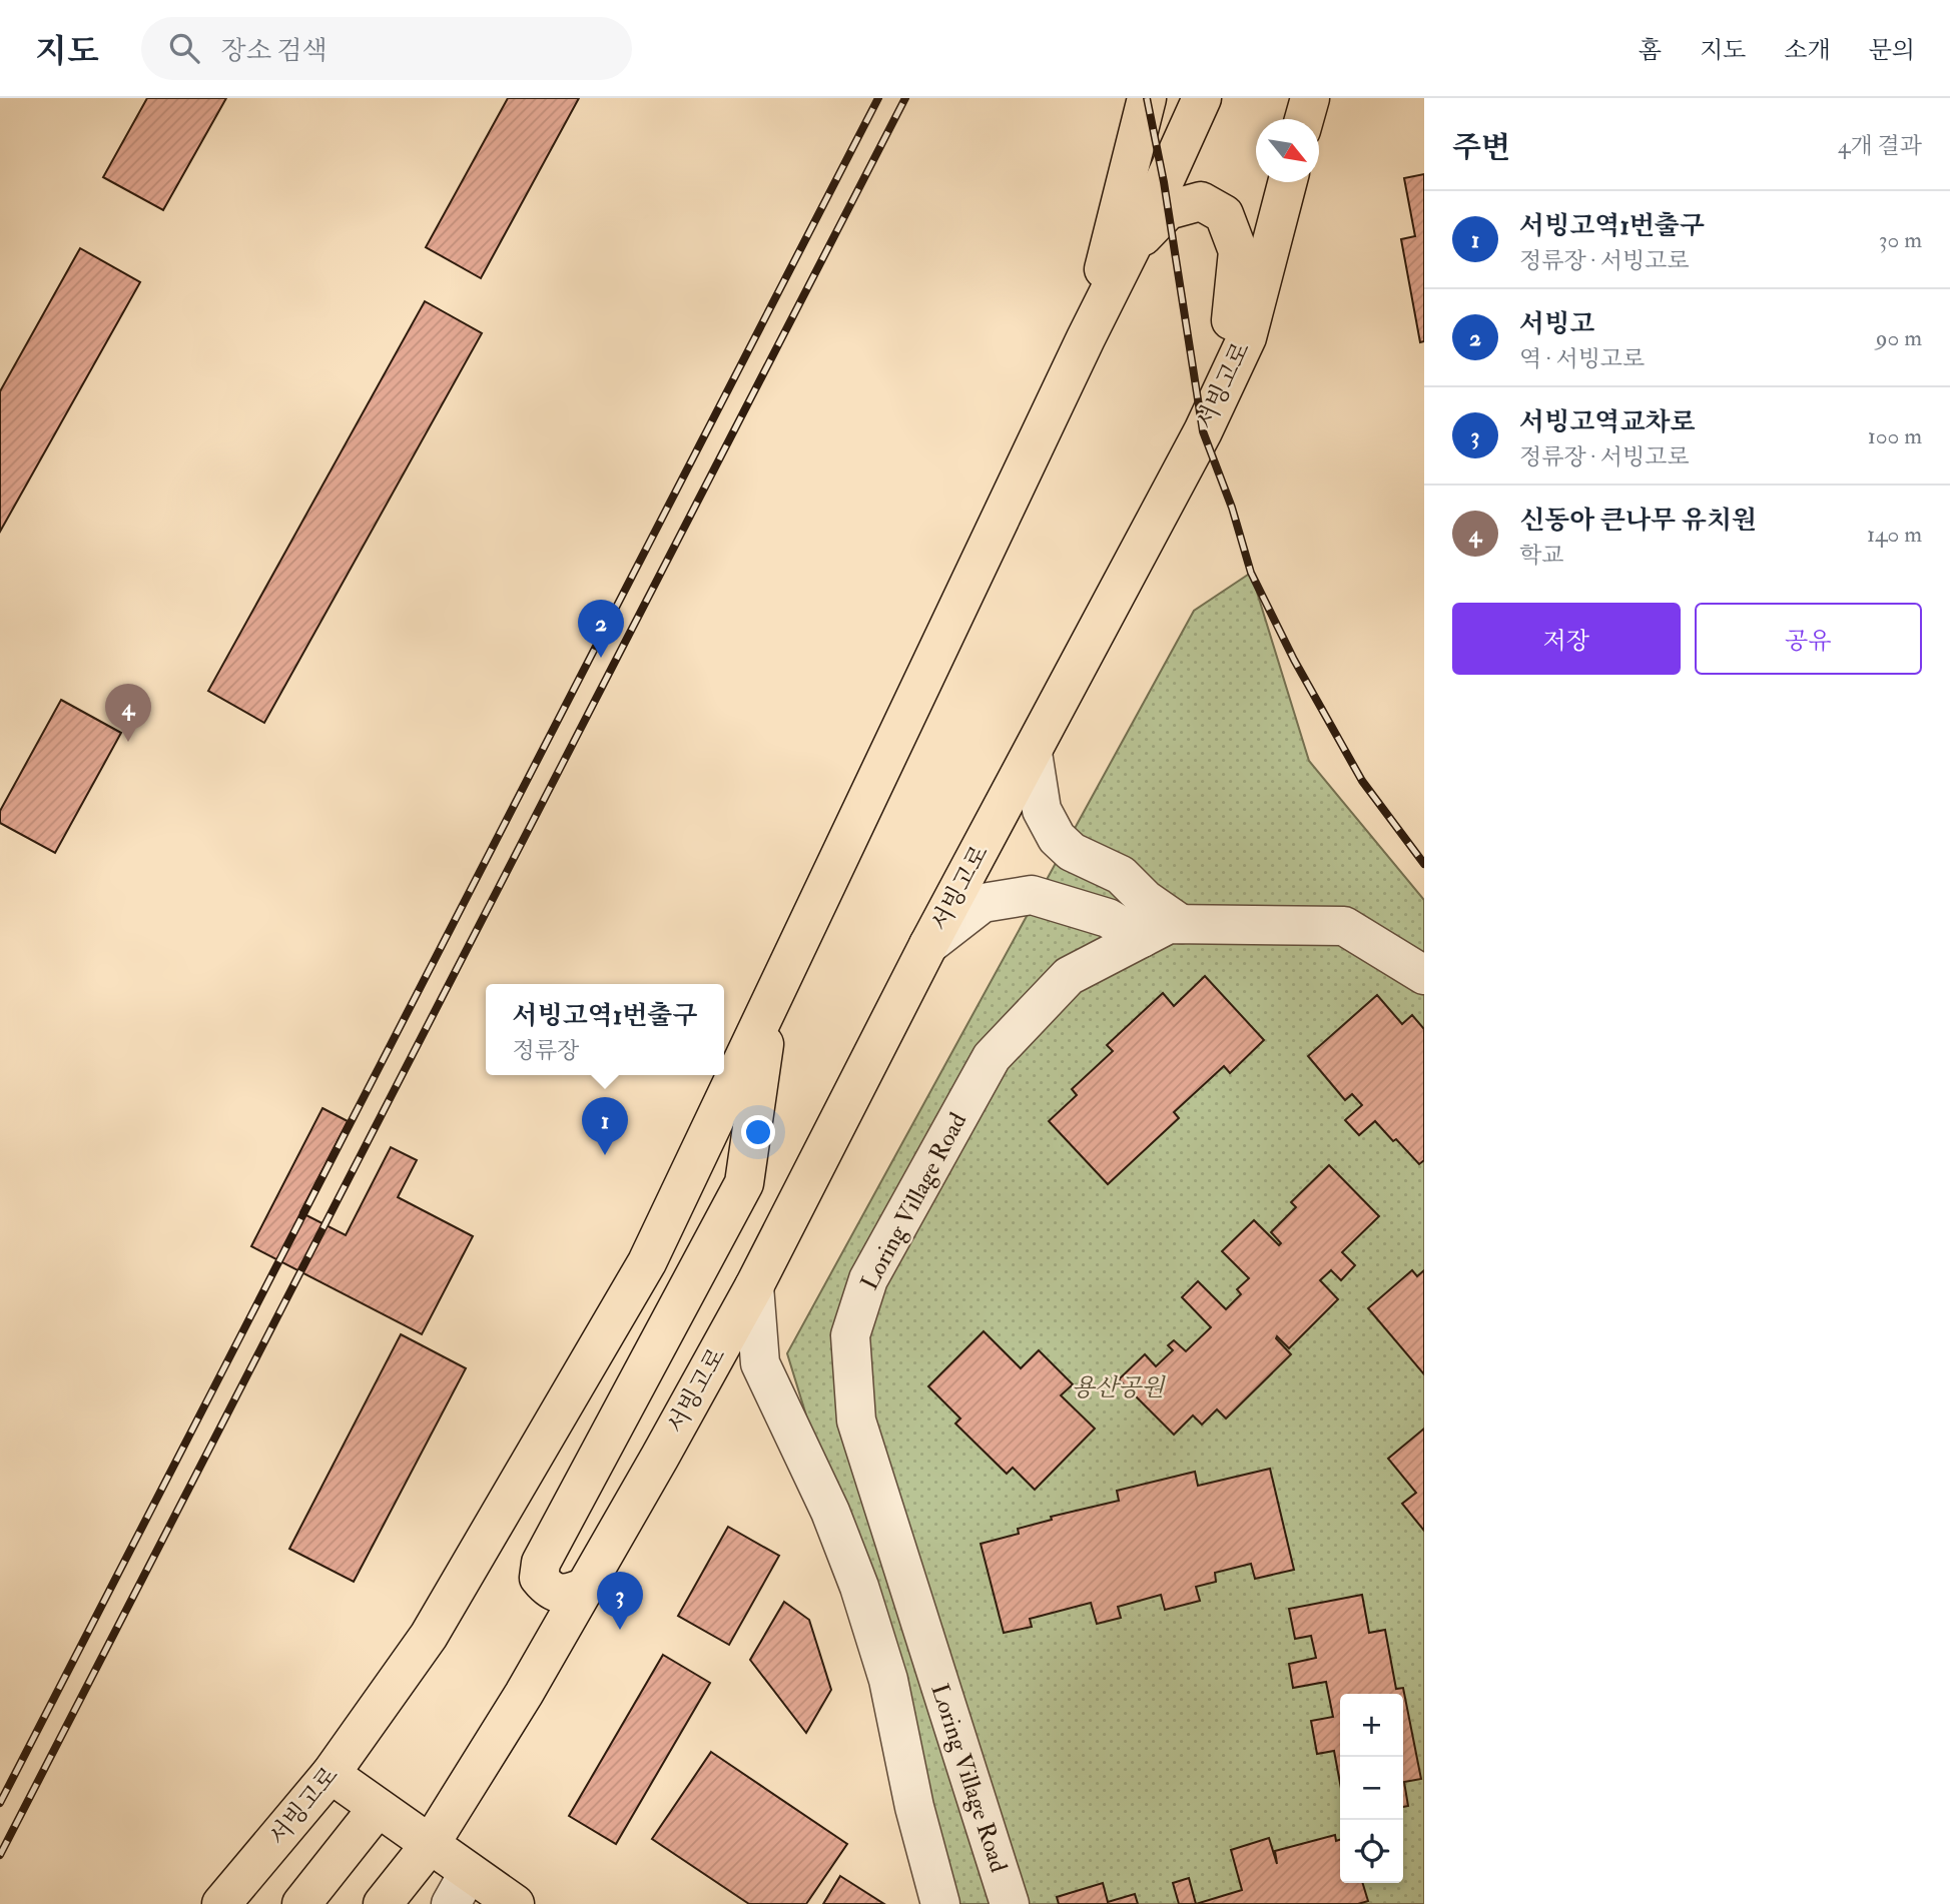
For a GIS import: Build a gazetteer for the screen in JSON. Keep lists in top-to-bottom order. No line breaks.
{"streets":{"main road":["서빙고로"],"street":["Loring Village Road"]},"parks":["용산공원"],"north":"bottom right","page":{"header":"지도","search":"장소 검색","nav":["홈","지도","소개","문의"],"heading":["주변","4개 결과"],"list":[{"mark":"1","name":"서빙고역1번출구","note":"정류장 · 서빙고로","value":"30 m"},{"mark":"2","name":"서빙고","note":"역 · 서빙고로","value":"90 m"},{"mark":"3","name":"서빙고역교차로","note":"정류장 · 서빙고로","value":"100 m"},{"mark":"4","name":"신동아 큰나무 유치원","note":"학교","value":"140 m"}],"buttons":["저장","공유"],"pins":["2","4","1","3"],"popup":["서빙고역1번출구","정류장"],"map_buttons":["+","−"]}}
